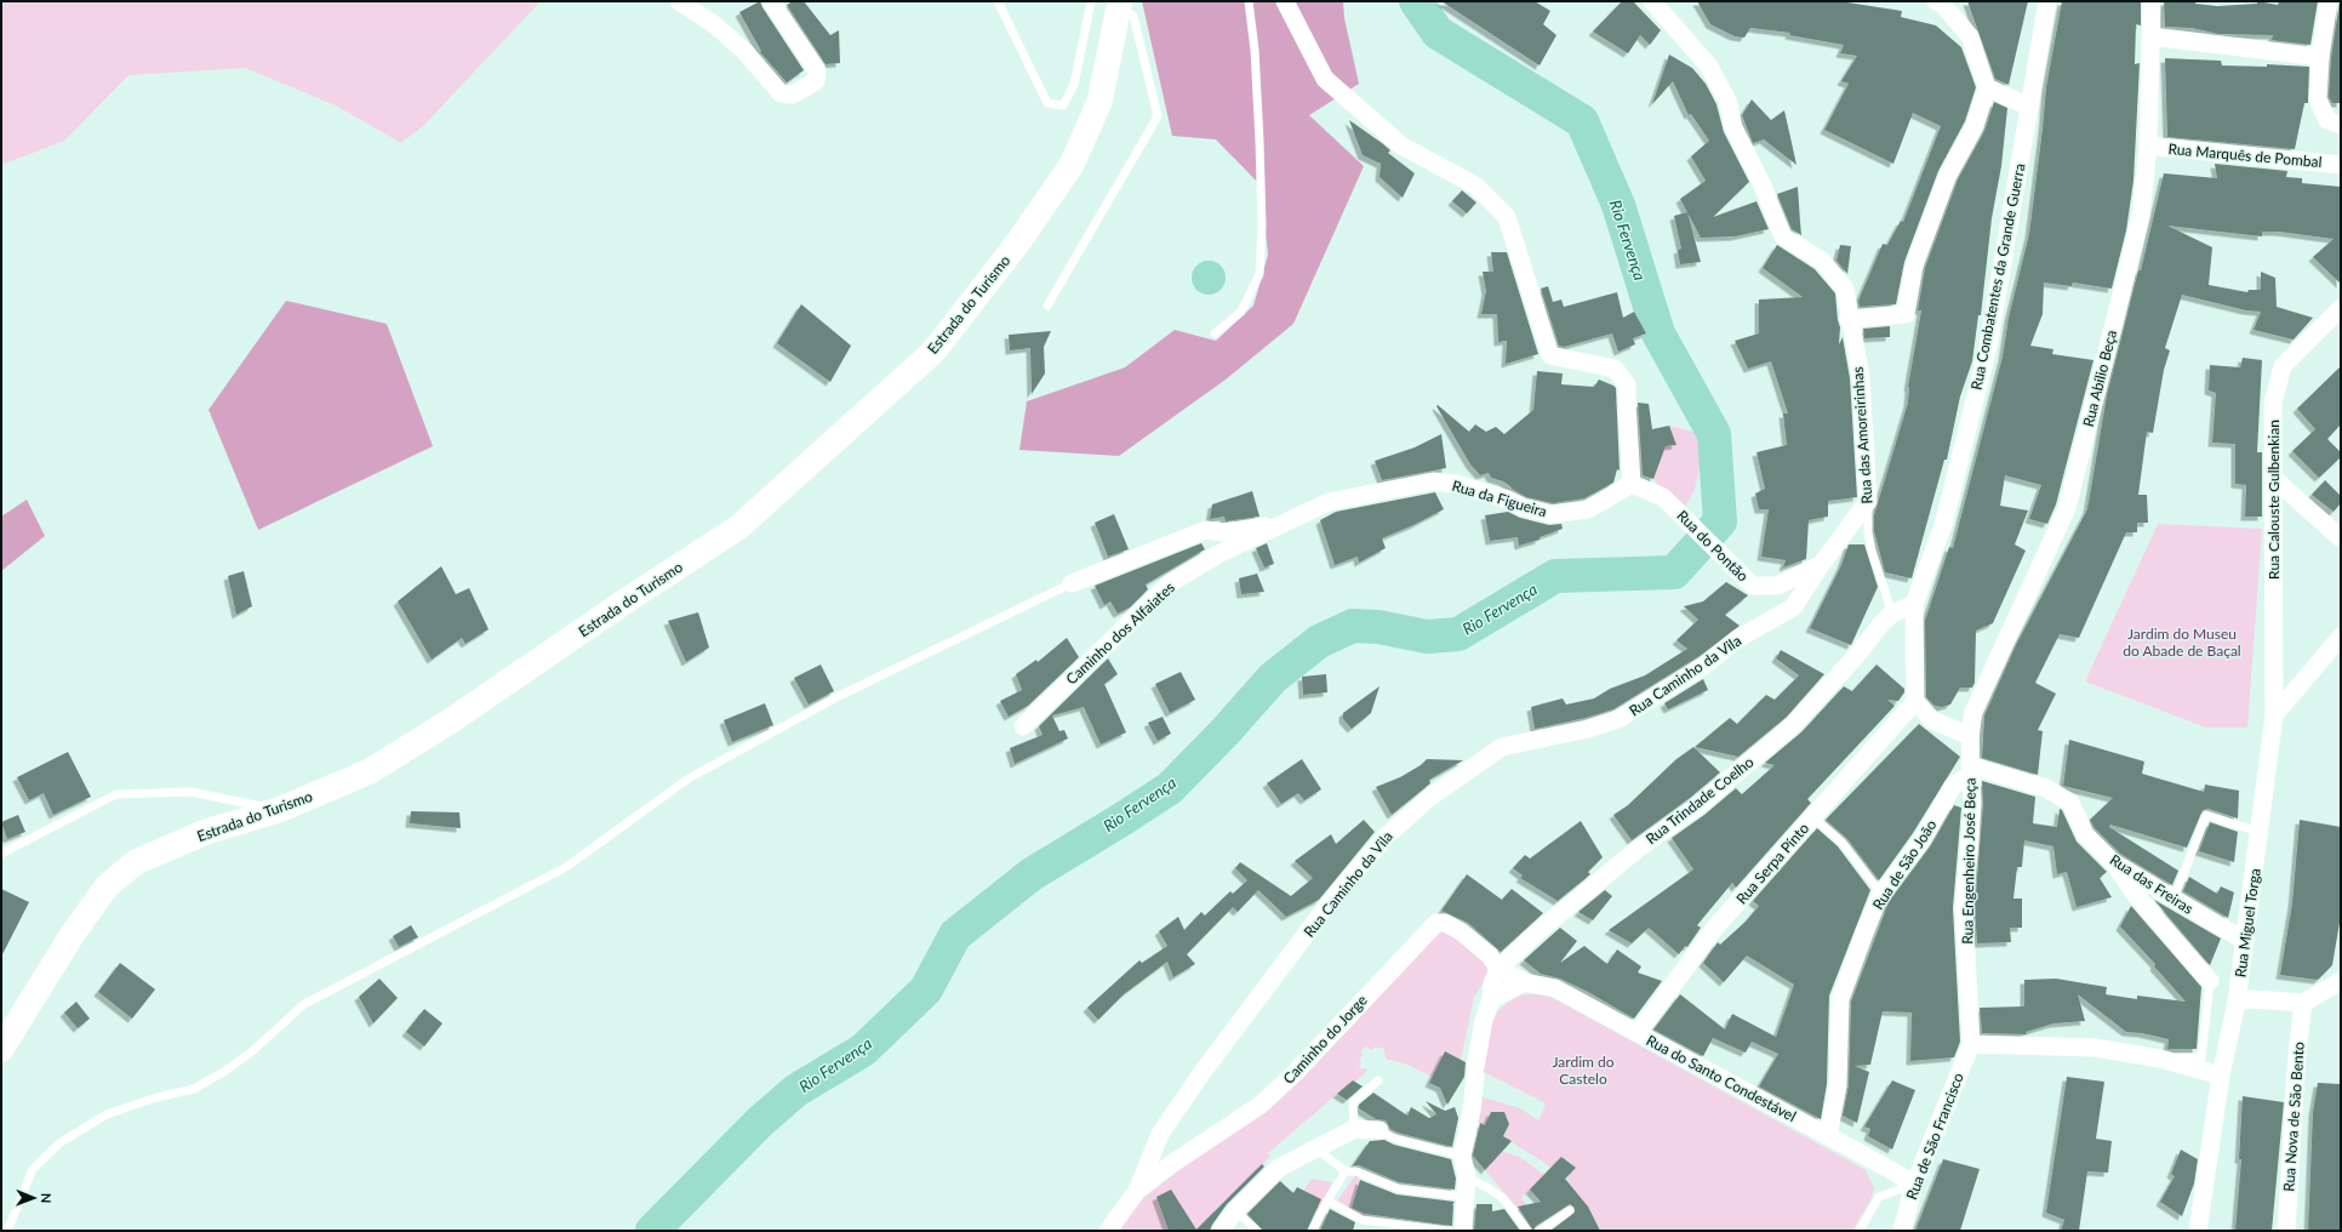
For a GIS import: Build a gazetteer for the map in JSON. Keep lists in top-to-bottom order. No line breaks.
{"streets":{"street":["Rua Marquês de Pombal","Rua Combatentes da Grande Guerra","Estrada do Turismo","Rua Abílio Beça","Rua das Amoreirinhas","Rua da Figueira","Rua Calouste Gulbenkian","Rua do Pontão","Caminho dos Alfaiates","Rua Caminho da Vila","Rua Trindade Coelho","Rua Engenheiro José Beça","Rua Serpa Pínto","Rua de São João","Rua das Freiras","Rua Miguel Torga","Caminho do Jorge","Rua do Santo Condestável","Rua Nova de São Bento","Rua de São Francisco"]},"crossings":[["Rua Marquês de Pombal","Rua Abílio Beça"],["Rua Combatentes da Grande Guerra","Rua Trindade Coelho"],["Rua Abílio Beça","Rua Engenheiro José Beça"],["Rua das Amoreirinhas","Rua Caminho da Vila"],["Rua das Amoreirinhas","Rua Trindade Coelho"],["Rua da Figueira","Rua do Pontão"],["Rua da Figueira","Caminho dos Alfaiates"],["Rua Calouste Gulbenkian","Rua Miguel Torga"],["Rua do Pontão","Rua Caminho da Vila"],["Rua Caminho da Vila","Caminho do Jorge"],["Rua Trindade Coelho","Caminho do Jorge"],["Rua Trindade Coelho","Rua do Santo Condestável"],["Rua Engenheiro José Beça","Rua de São João"],["Rua Engenheiro José Beça","Rua das Freiras"],["Rua Engenheiro José Beça","Rua de São Francisco"],["Rua Serpa Pínto","Rua do Santo Condestável"],["Rua de São João","Rua das Freiras"],["Rua de São João","Rua do Santo Condestável"],["Rua das Freiras","Rua Miguel Torga"],["Caminho do Jorge","Rua do Santo Condestável"],["Rua do Santo Condestável","Rua de São Francisco"]],"water":["Rio Fervença"],"parks":["Jardim do Museu do Abade de Baçal","Jardim do Castelo"],"north":"right"}
